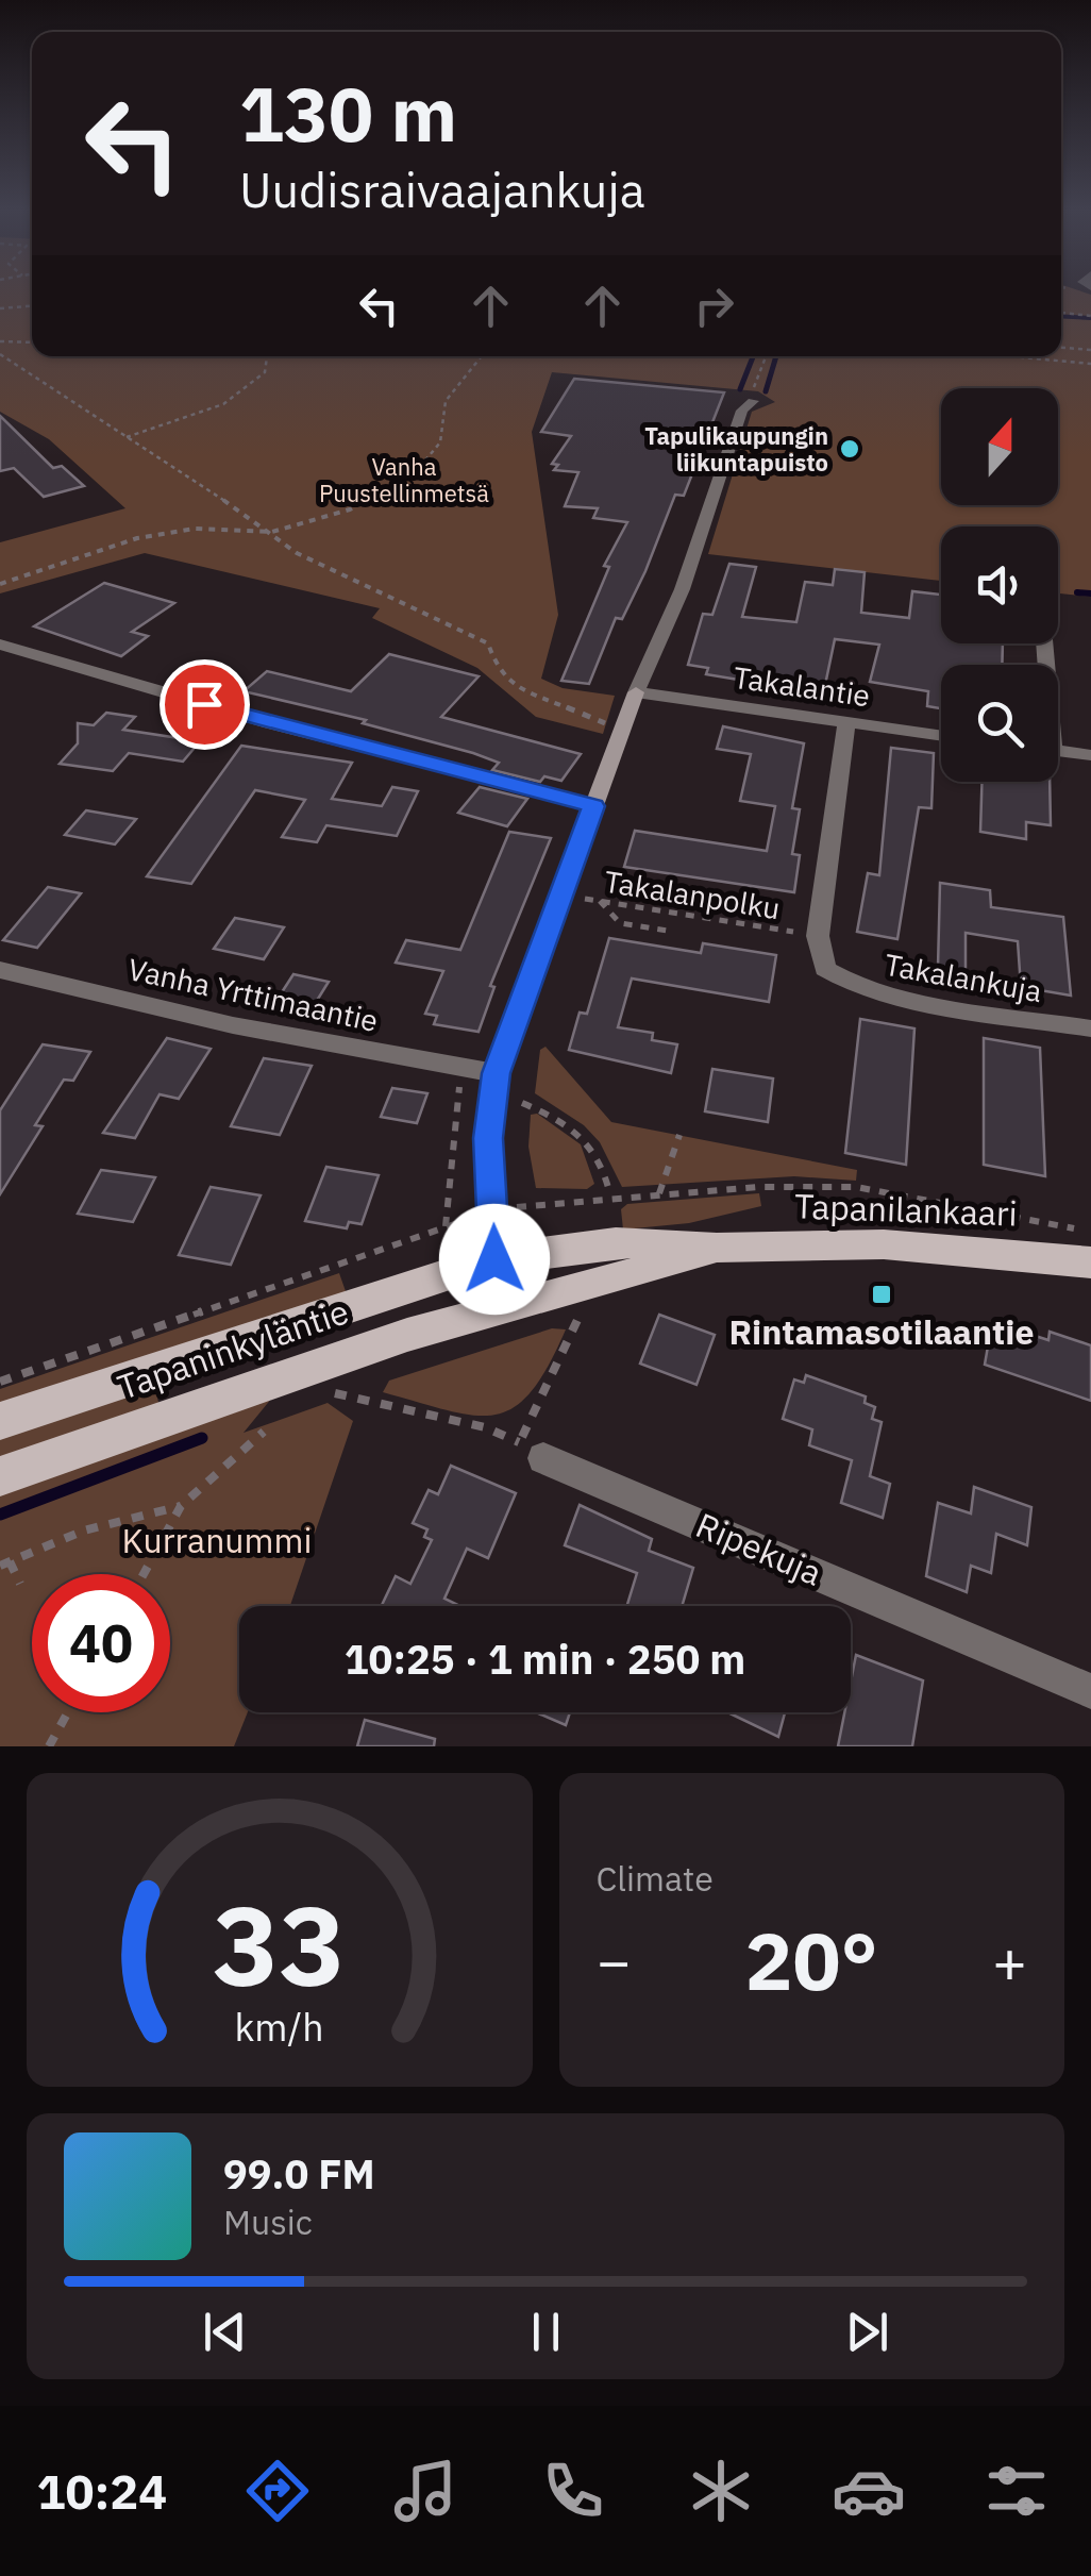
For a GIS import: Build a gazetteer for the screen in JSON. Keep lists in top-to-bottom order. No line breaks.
{"streets":{"main road":["Tapanilankaari","Tapaninkyläntie"],"street":["Takalantie","Takalankuja","Vanha Yrttimaantie","Ripekuja"],"path":["Takalanpolku"]},"crossings":[["Takalanpolku","Takalankuja"],["Tapanilankaari","Tapaninkyläntie"]],"parks":["Vanha Puustellinmetsä","Kurranummi"],"places":{"other":["Tapulikaupungin liikuntapuisto"],"transit":["Rintamasotilaantie"]},"north":"top","page":{"turn":["130 m","Uudisraivaajankuja"],"limit":"40","trip":"10:25 · 1 min · 250 m","tile":"Climate","heat":["−","20°","+"],"song":["99.0 FM","Music"],"tabs":"10:24","gauge":["33","km/h"]}}
